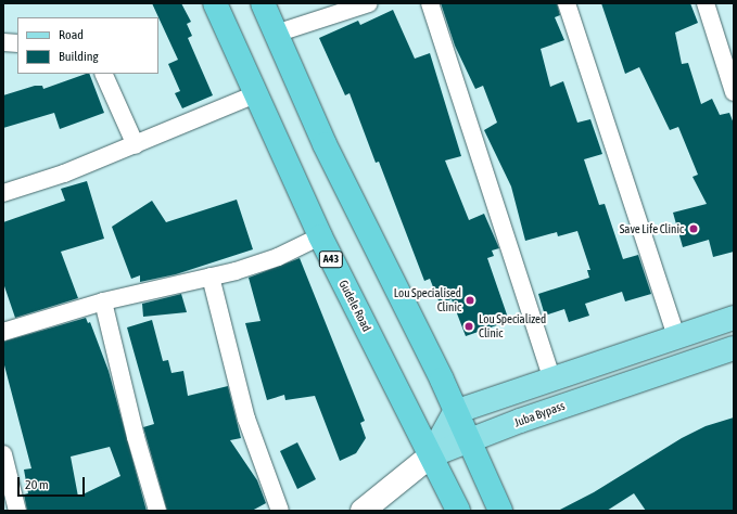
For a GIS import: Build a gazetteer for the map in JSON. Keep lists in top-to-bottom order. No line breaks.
{"streets":{"highway":["A43","Gudele Road"],"main road":["Juba Bypass"]},"crossings":[["Gudele Road","Juba Bypass"]],"places":["Save Life Clinic","Lou Specialised Clinic","Lou Specialized Clinic"],"legend":["Road","Building"],"scale_bar":"20 m"}
